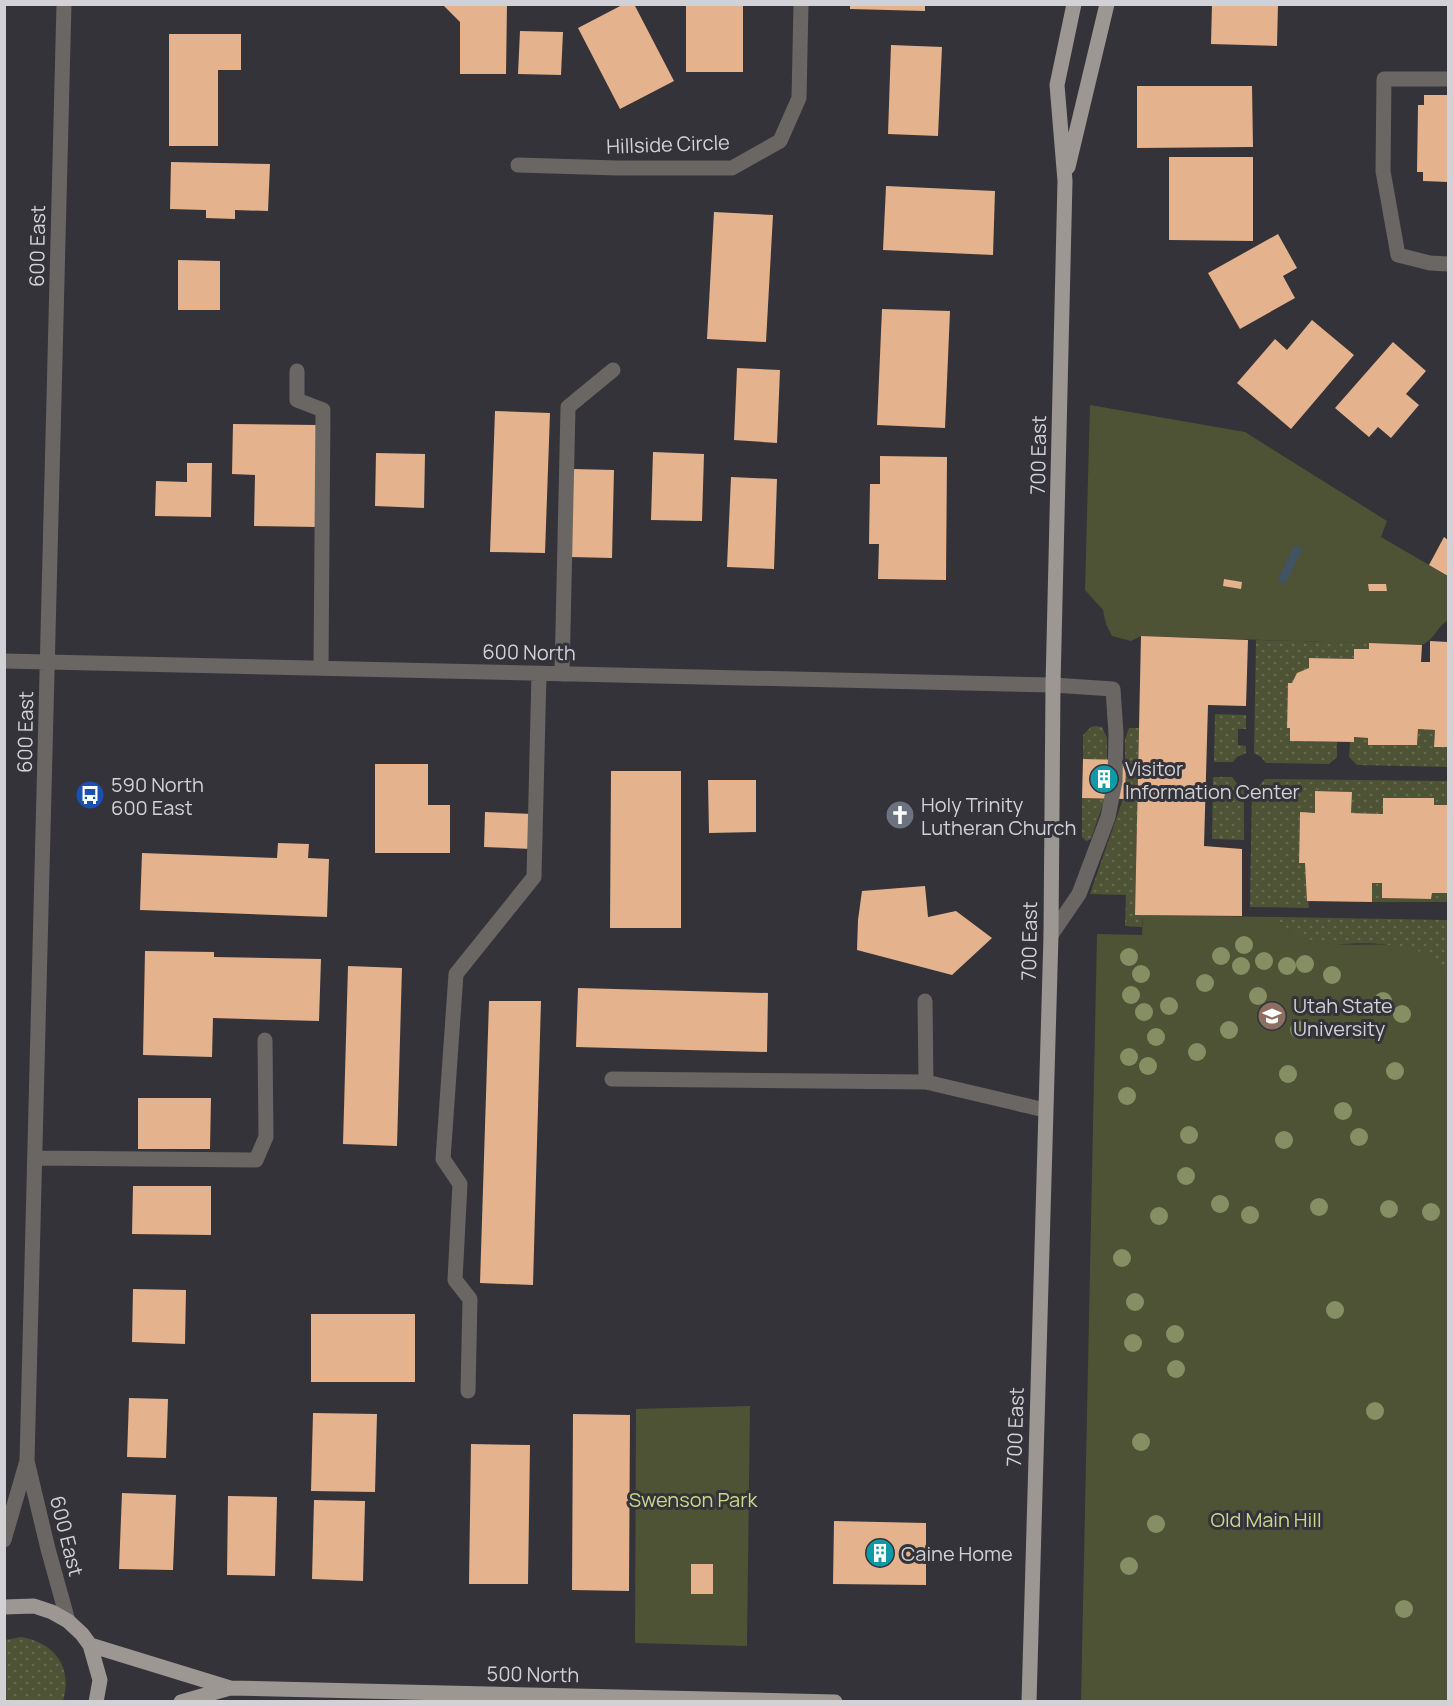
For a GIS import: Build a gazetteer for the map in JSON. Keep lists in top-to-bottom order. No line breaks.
{"streets":{"main road":["700 East","500 North"],"street":["Hillside Circle","600 East","600 North"]},"crossings":[["600 East","600 North"],["700 East","600 North"]],"parks":["Swenson Park","Old Main Hill"],"places":{"building":["Visitor Information Center","Caine Home"],"bus stop":["590 North 600 East"],"church":["Holy Trinity Lutheran Church"],"school or university":["Utah State University"]}}
